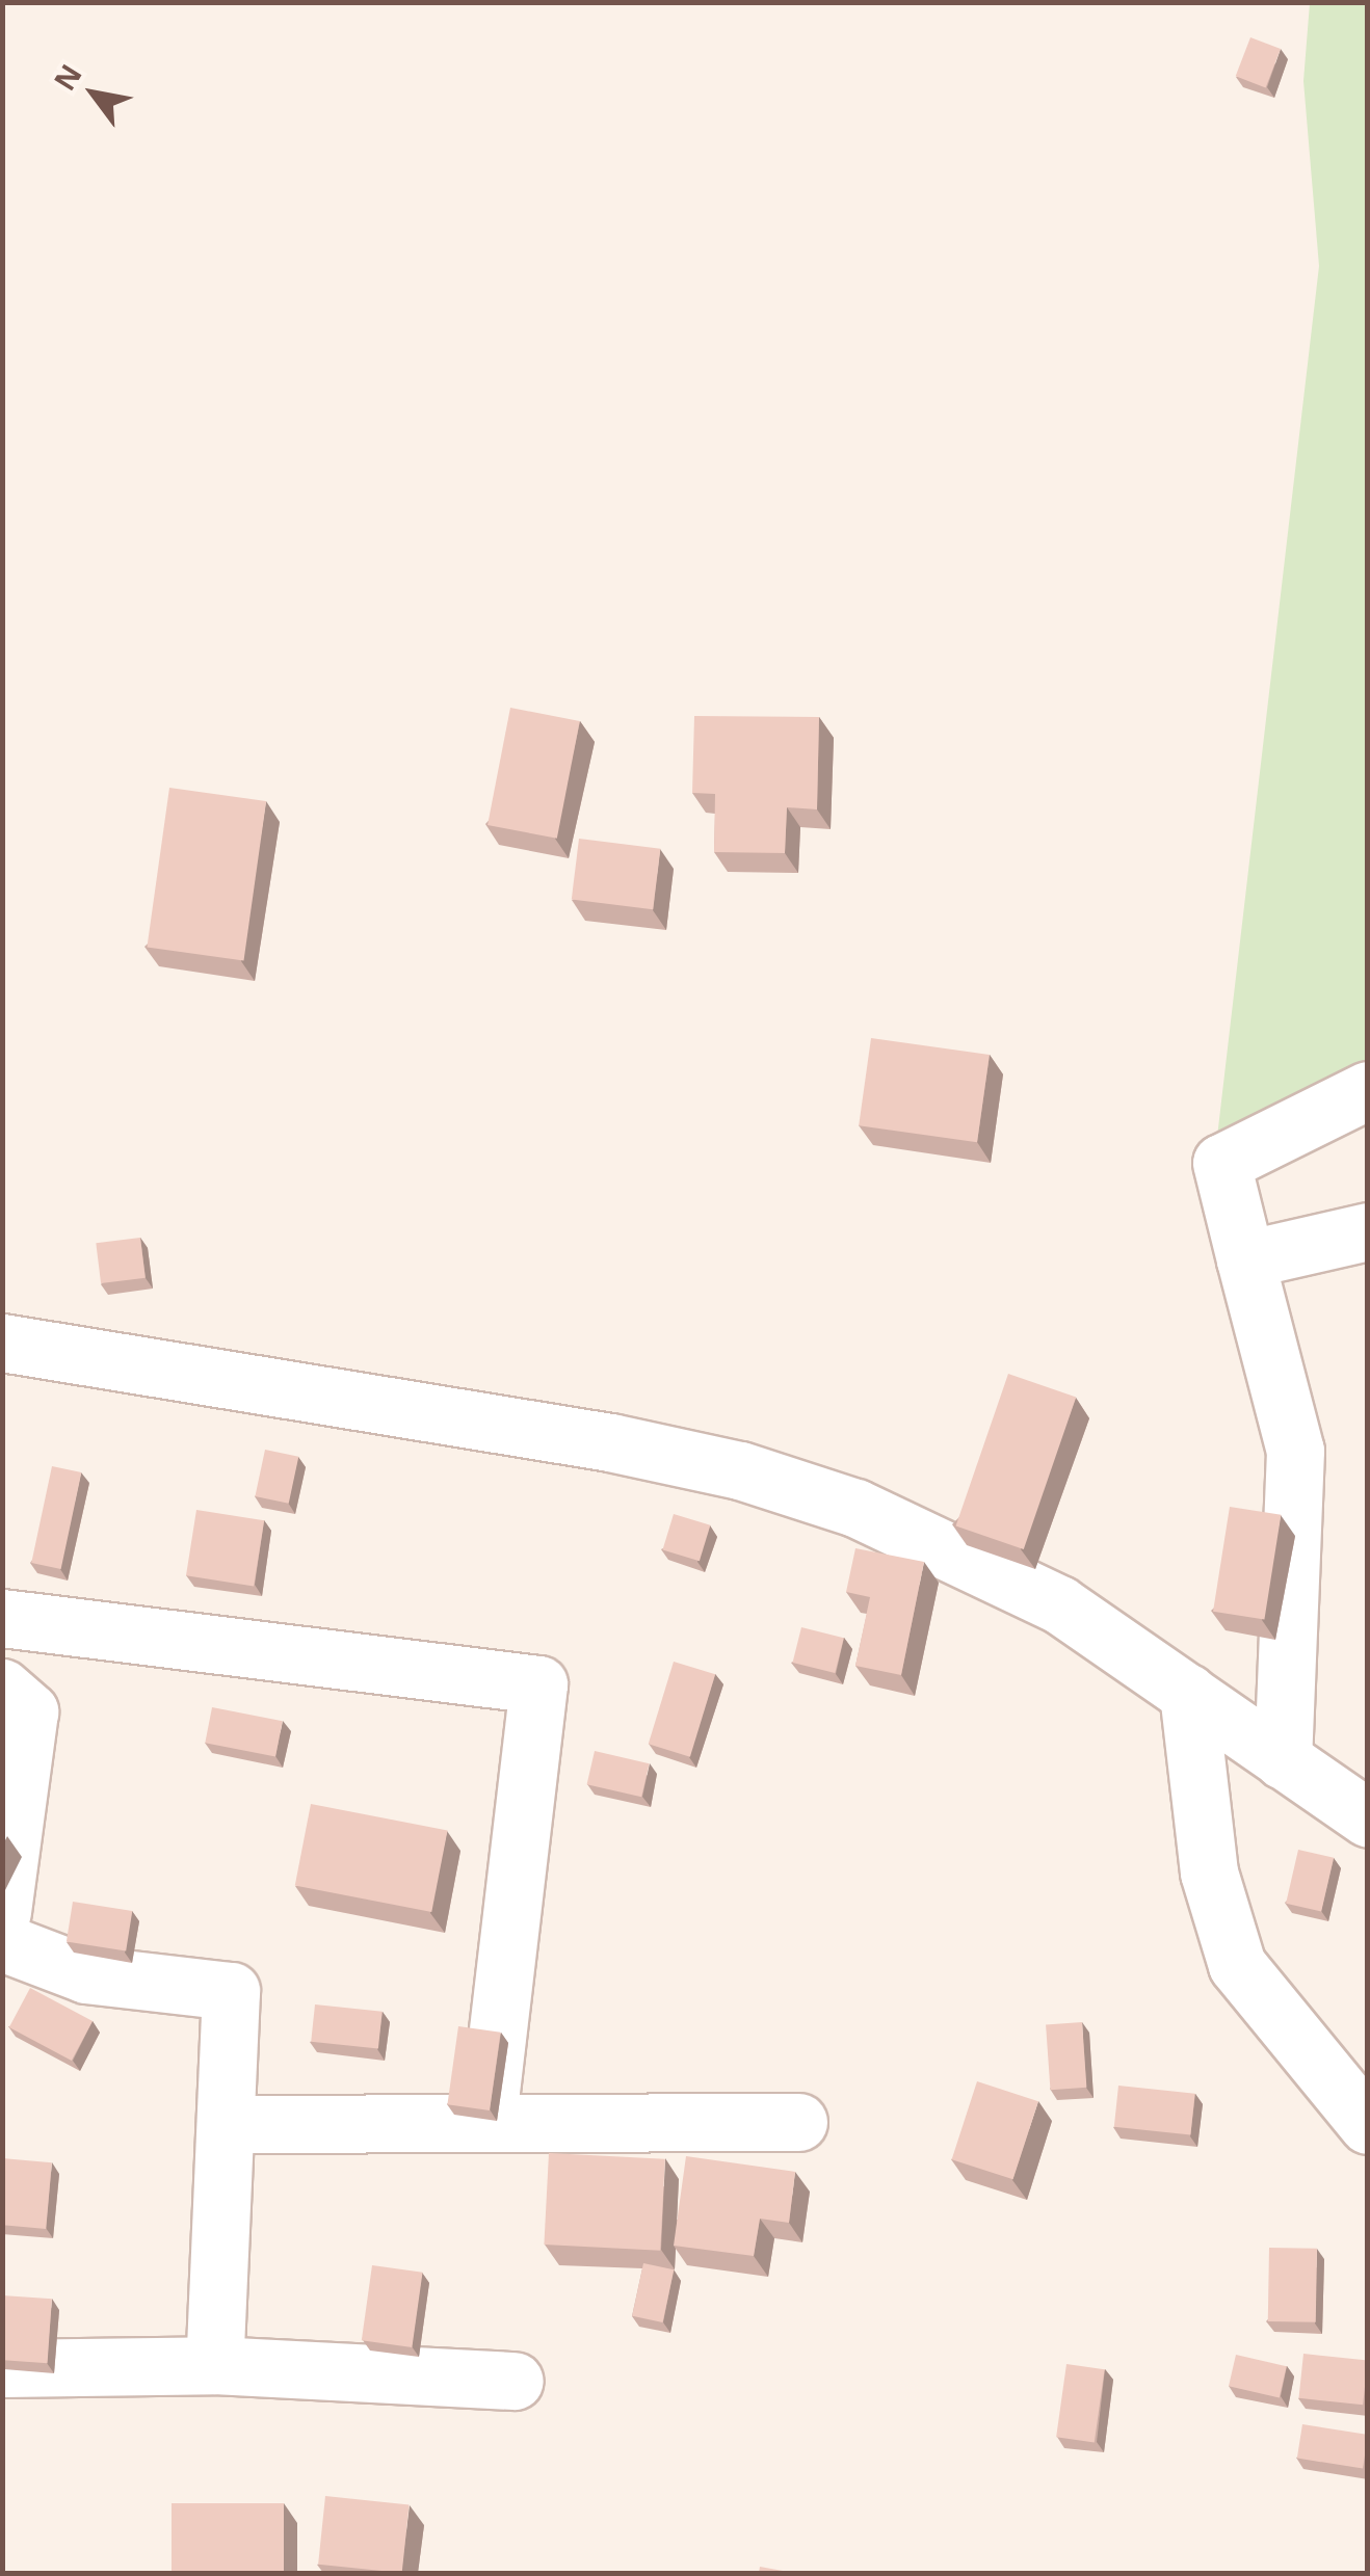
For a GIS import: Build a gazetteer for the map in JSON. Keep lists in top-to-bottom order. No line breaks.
{"north":"top left"}
